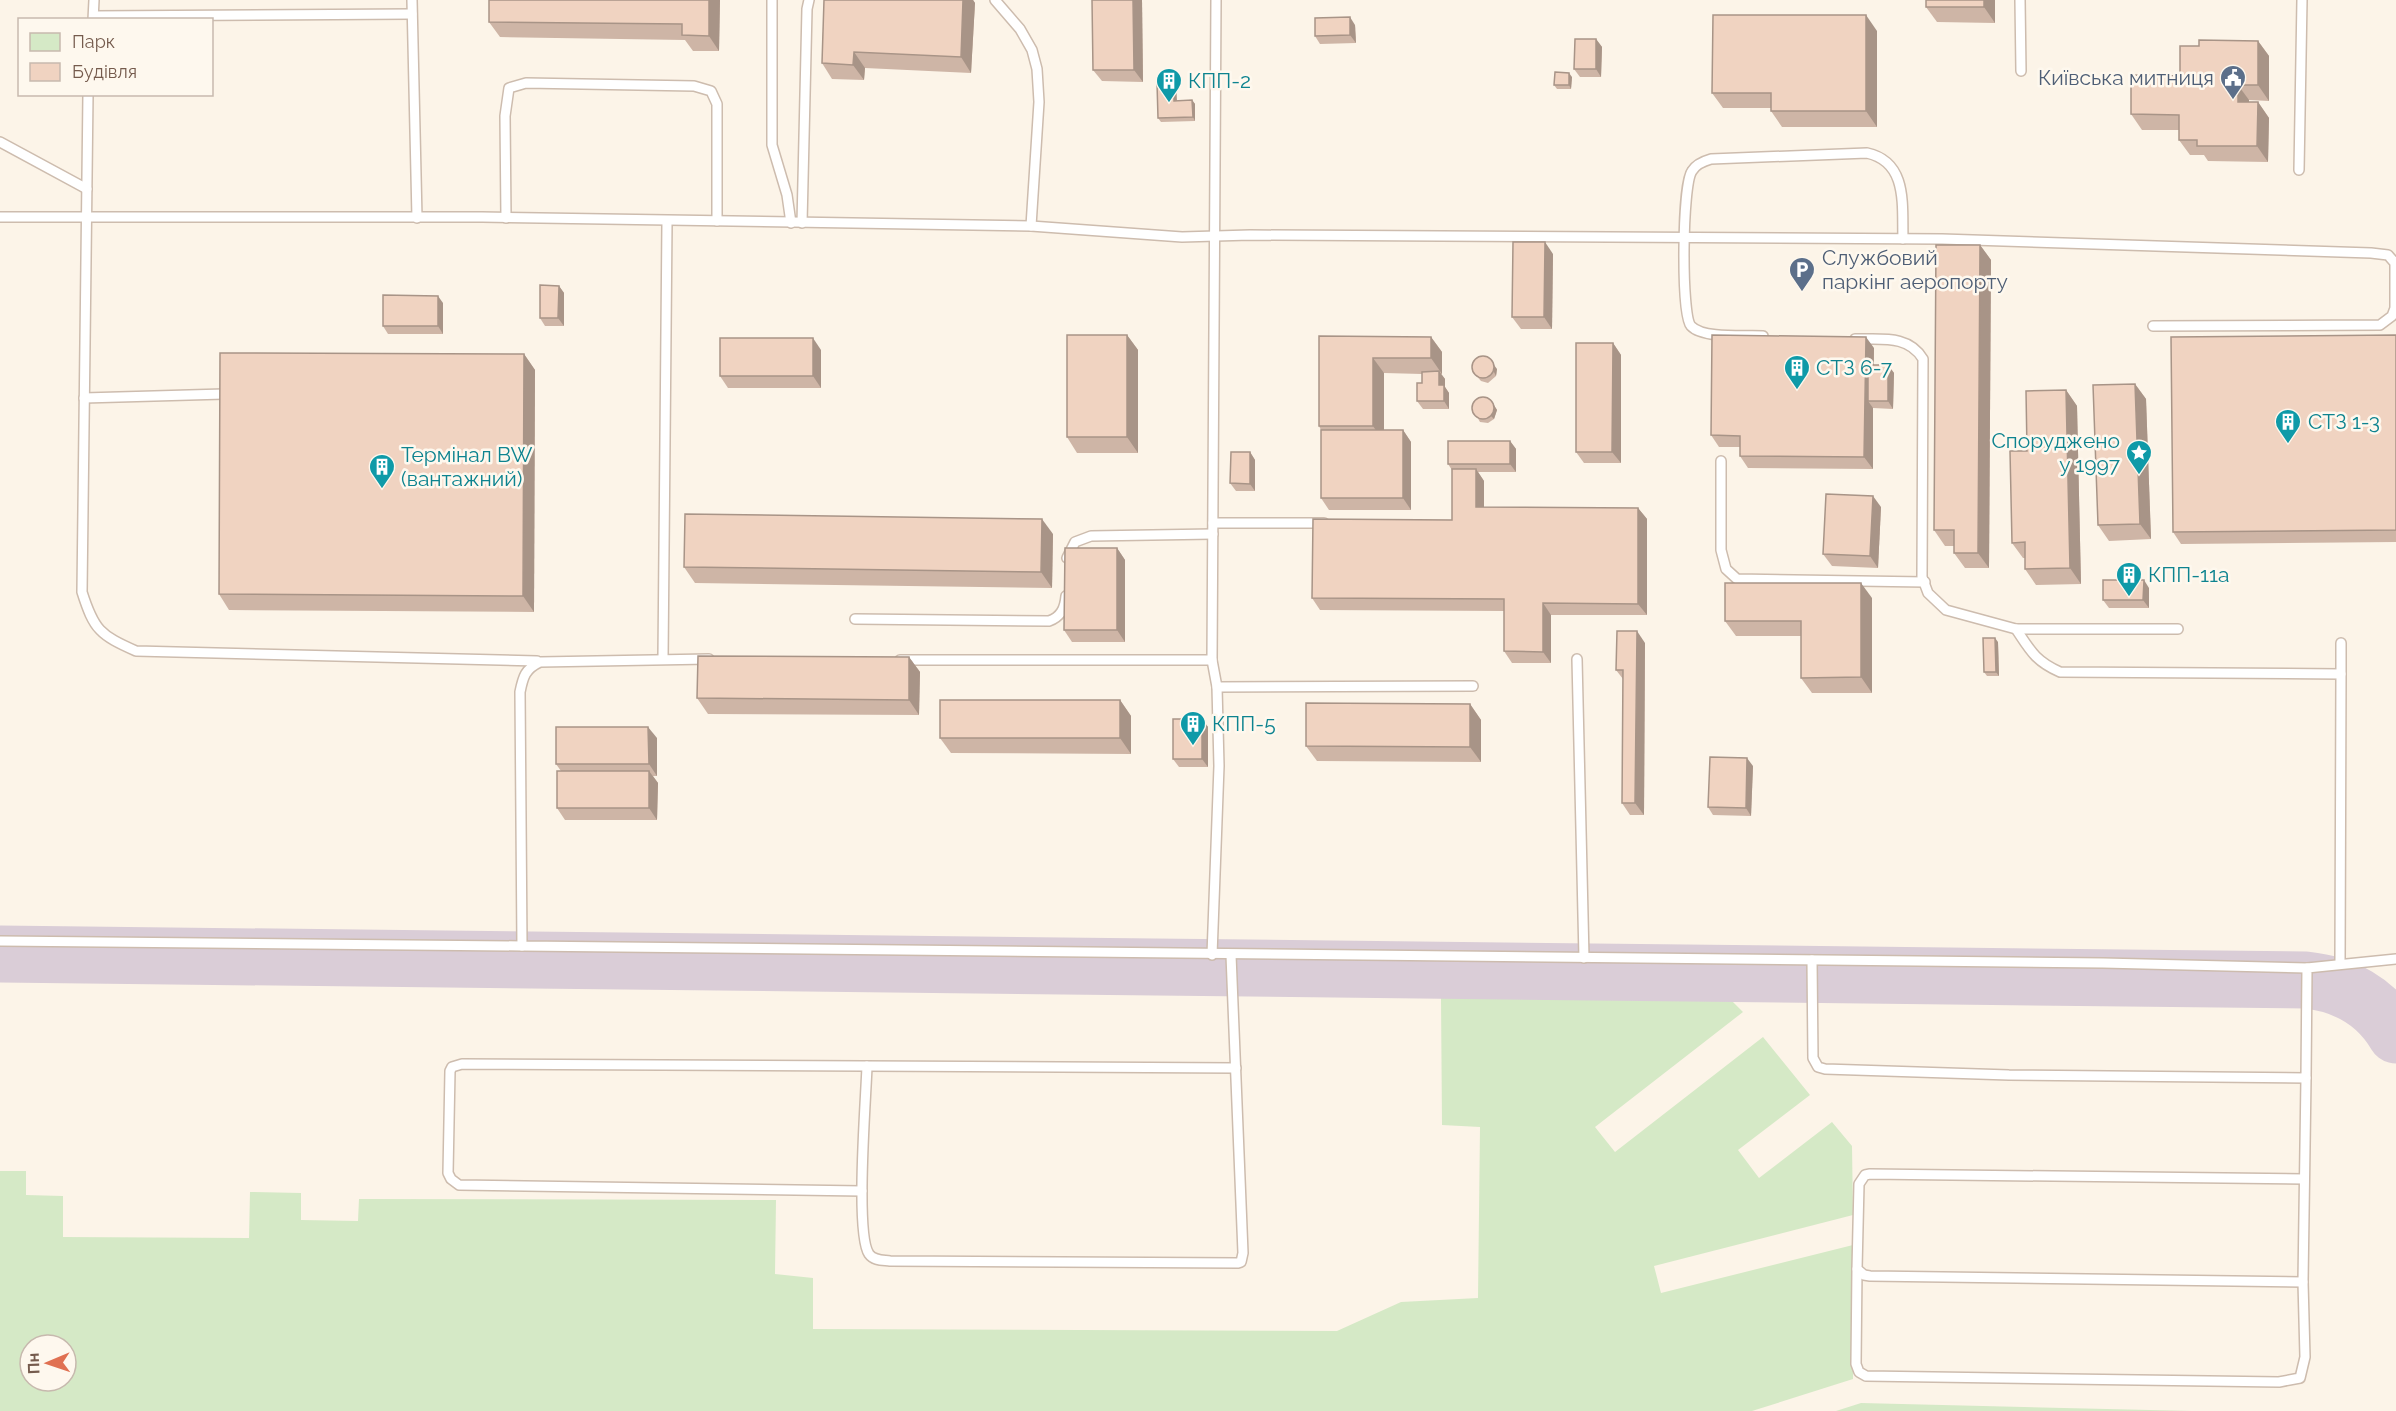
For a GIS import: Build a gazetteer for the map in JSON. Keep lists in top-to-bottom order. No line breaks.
{"places":{"public building":["Київська митниця"],"building":["КПП-2","СТЗ 6-7","СТЗ 1-3","Термінал BW (вантажний)","КПП-11а","КПП-5"],"parking":["Службовий паркінг аеропорту"],"place":["Споруджено у 1997"]},"legend":["Парк","Будівля"],"north":"left"}
